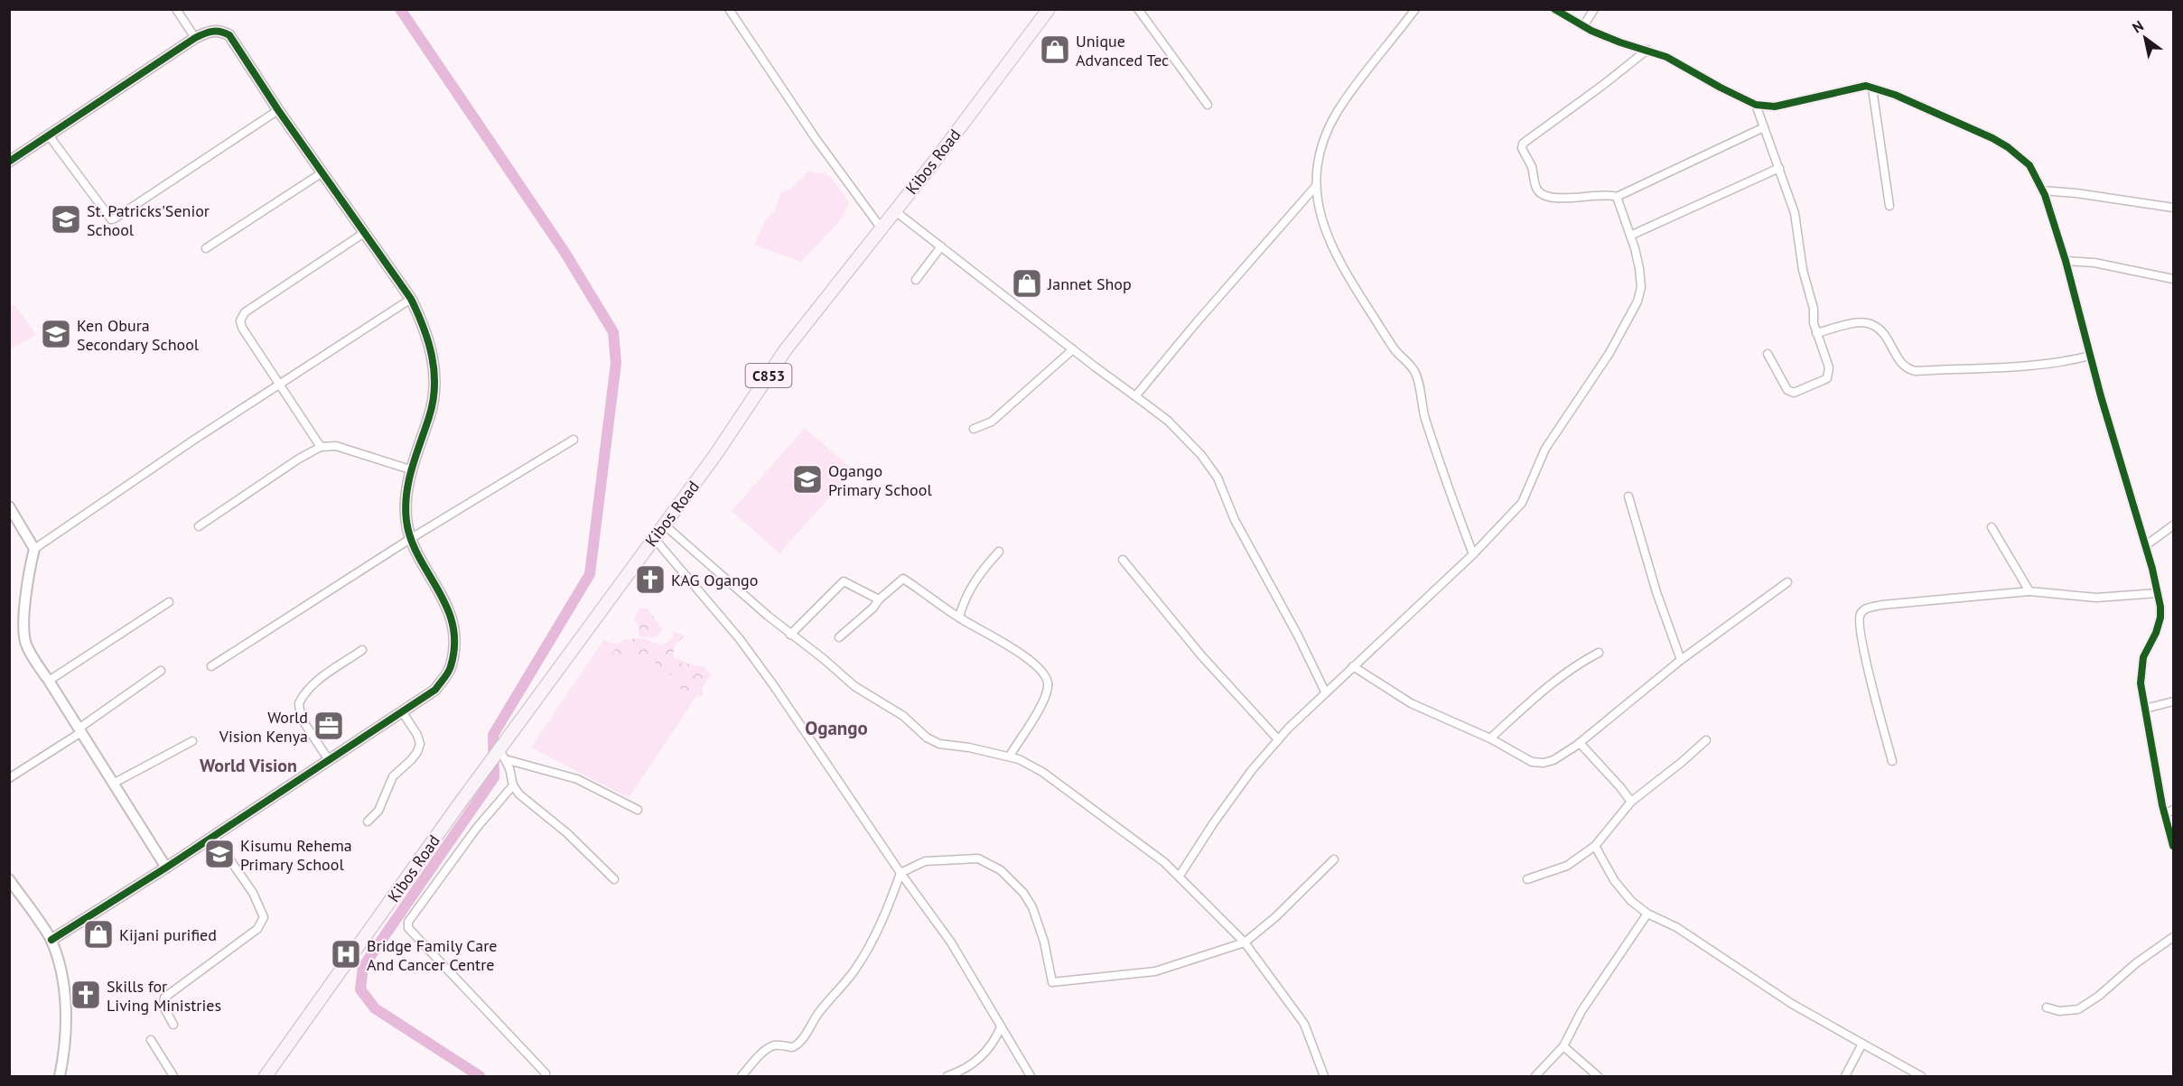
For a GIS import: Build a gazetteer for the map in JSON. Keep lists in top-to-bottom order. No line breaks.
{"streets":{"main road":["Kibos Road","C853"]},"districts":["Ogango","World Vision"],"places":{"shop":["Unique Advanced Tec","Jannet Shop","Kijani purified"],"school or university":["St. Patricks'Senior School","Ken Obura Secondary School","Ogango Primary School","Kisumu Rehema Primary School"],"church":["KAG Ogango","Skills for Living Ministries"],"office":["World Vision Kenya"],"hospital":["Bridge Family Care And Cancer Centre"]},"north":"top left"}
